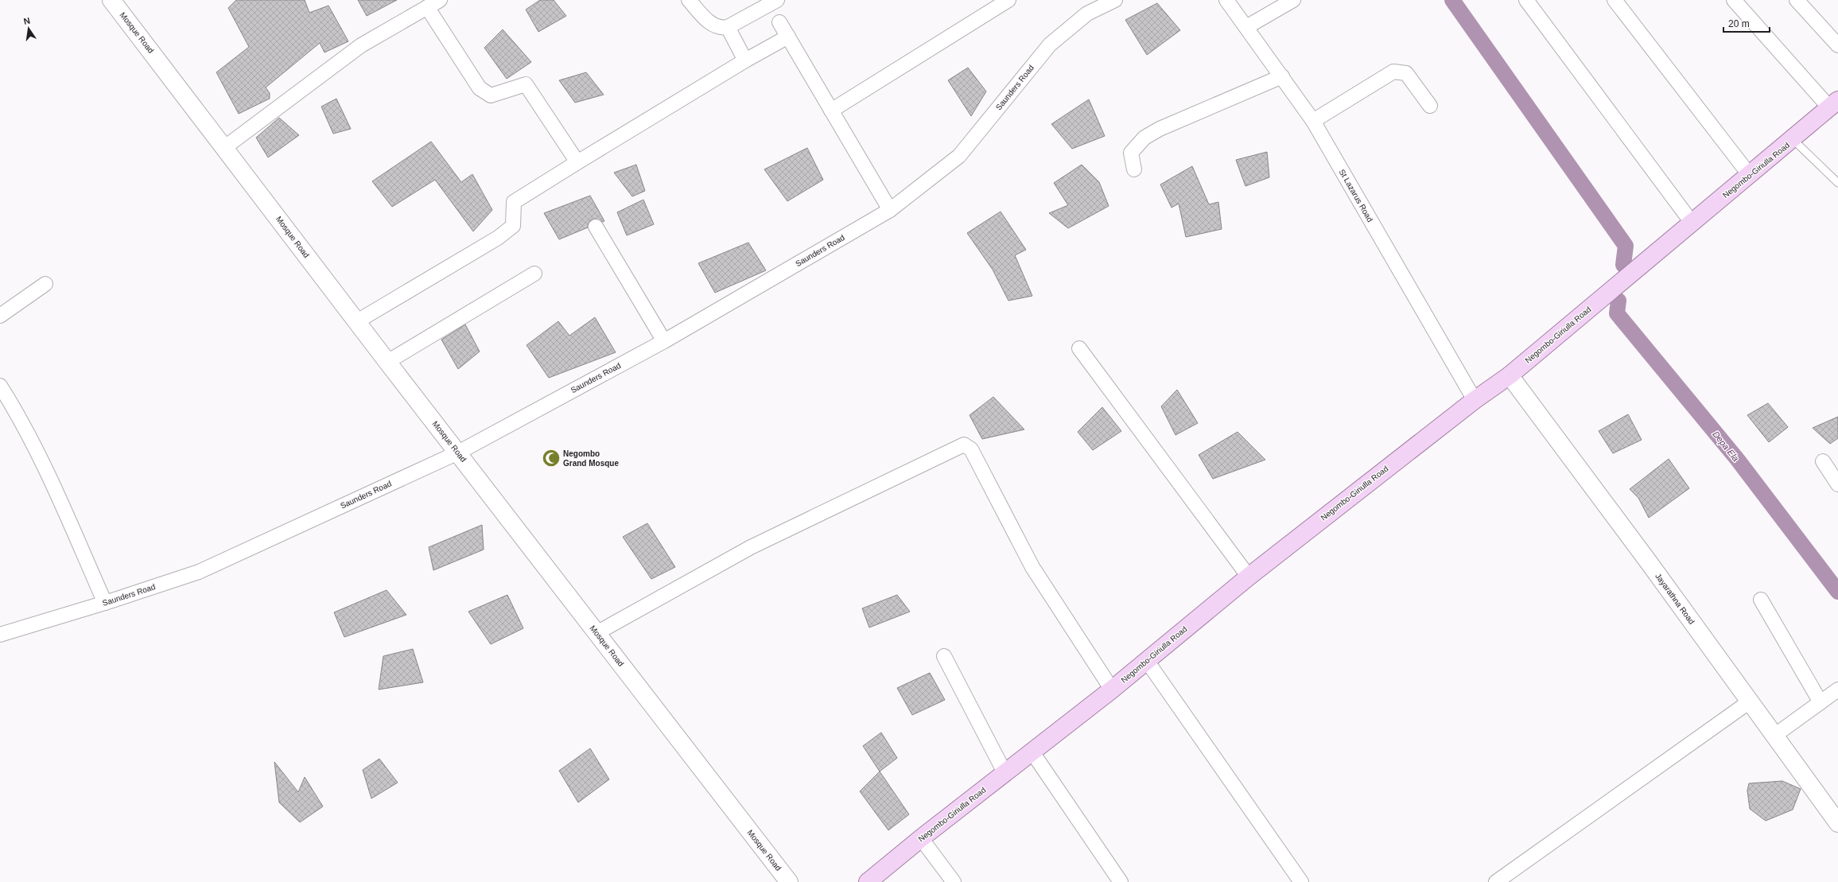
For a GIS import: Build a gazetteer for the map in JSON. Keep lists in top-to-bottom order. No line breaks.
{"streets":{"main road":["Negombo-Giriulla Road"],"street":["Mosque Road","Saunders Road","St Lazarus Road","Jayarathna Road"]},"crossings":[["Mosque Road","Saunders Road"],["Negombo-Giriulla Road","St Lazarus Road"],["Negombo-Giriulla Road","Jayarathna Road"]],"water":["Depa Ela"],"places":{"mosque":["Negombo Grand Mosque"]},"scale_bar":"20 m","north":"top"}
